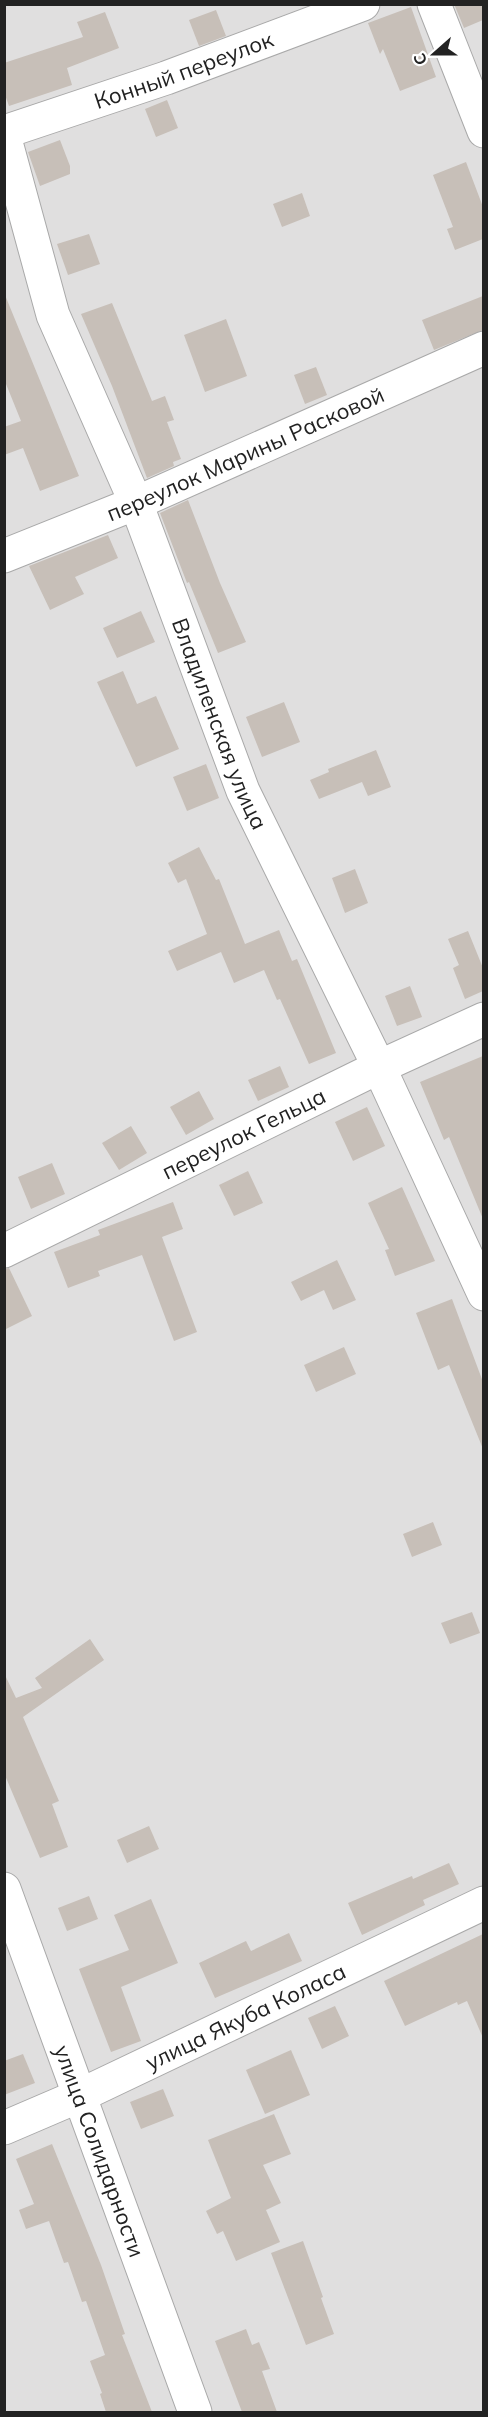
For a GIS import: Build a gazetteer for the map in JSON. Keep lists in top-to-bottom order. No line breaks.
{"streets":{"street":["Конный переулок","переулок Марины Расковой","Владиленская улица","переулок Гельца","улица Якуба Коласа","улица Солидарности"]},"crossings":[["Конный переулок","Владиленская улица"],["переулок Марины Расковой","Владиленская улица"],["Владиленская улица","переулок Гельца"],["улица Якуба Коласа","улица Солидарности"]],"north":"left"}
